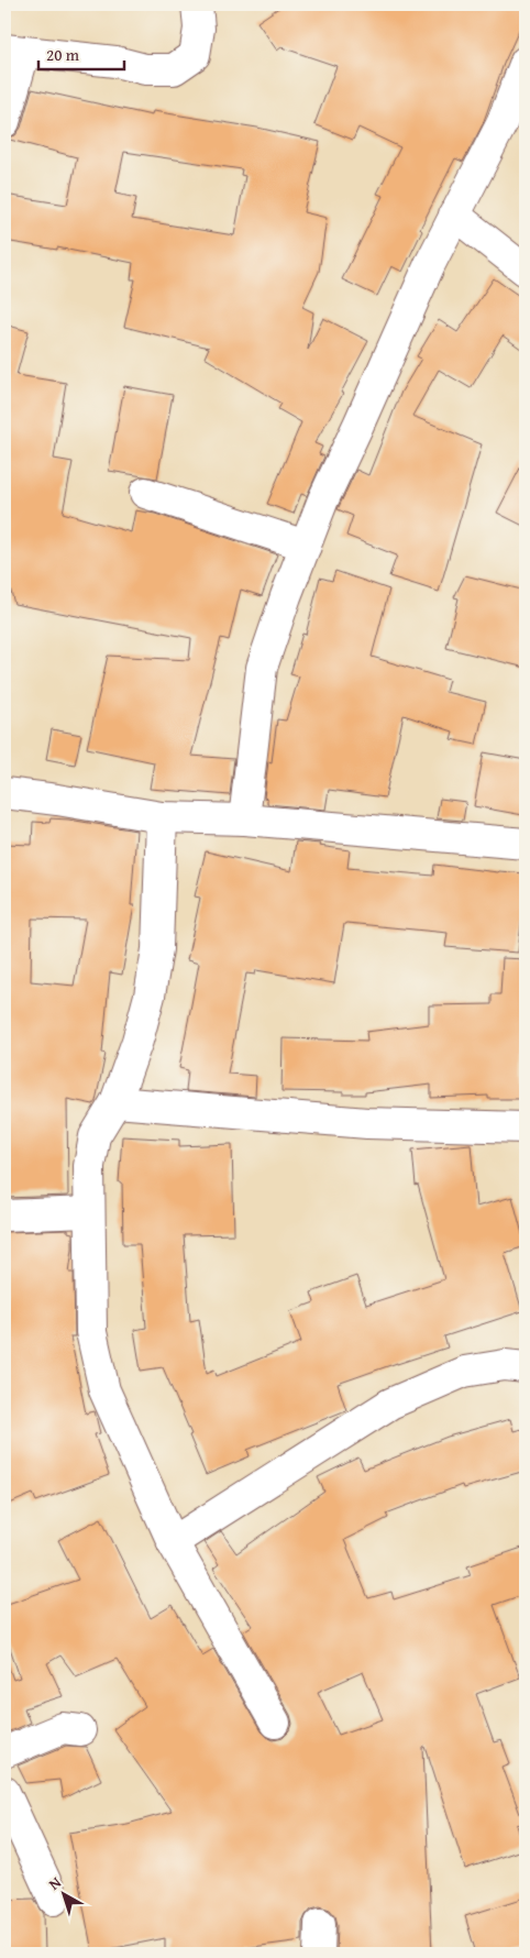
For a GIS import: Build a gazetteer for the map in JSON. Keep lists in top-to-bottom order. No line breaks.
{"scale_bar":"20 m","north":"top left"}
